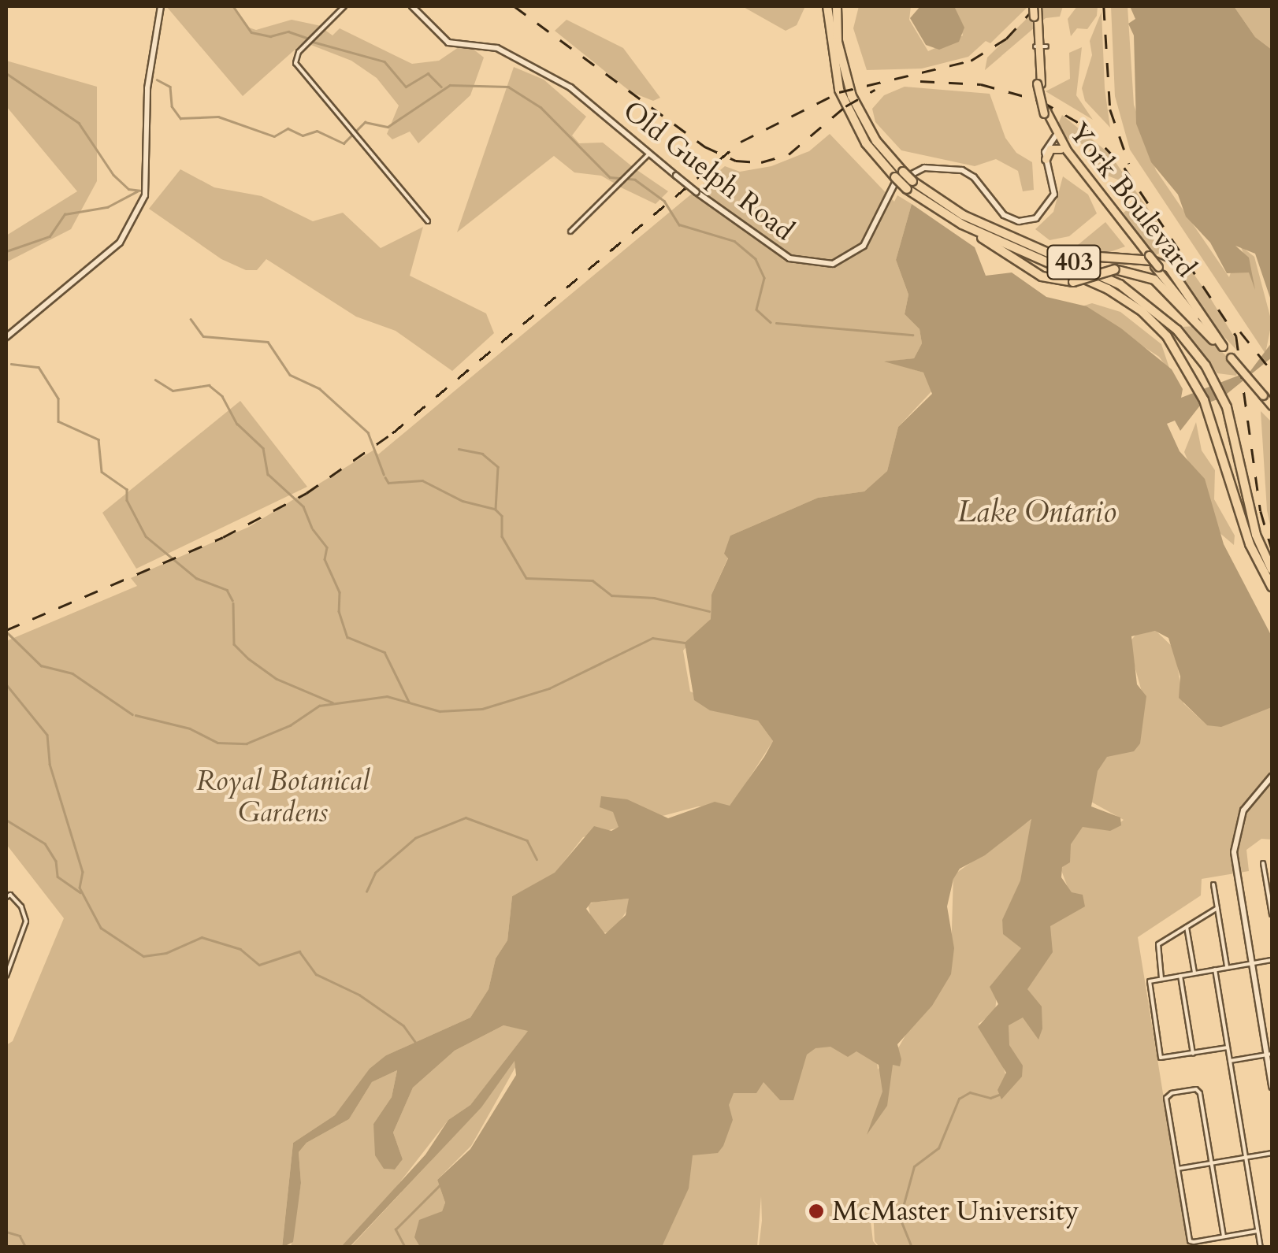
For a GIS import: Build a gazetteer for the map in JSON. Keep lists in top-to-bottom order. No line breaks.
{"streets":{"highway":["403"],"main road":["York Boulevard"],"street":["Old Guelph Road"]},"water":["Lake Ontario"],"parks":["Royal Botanical Gardens"],"places":["McMaster University"]}
